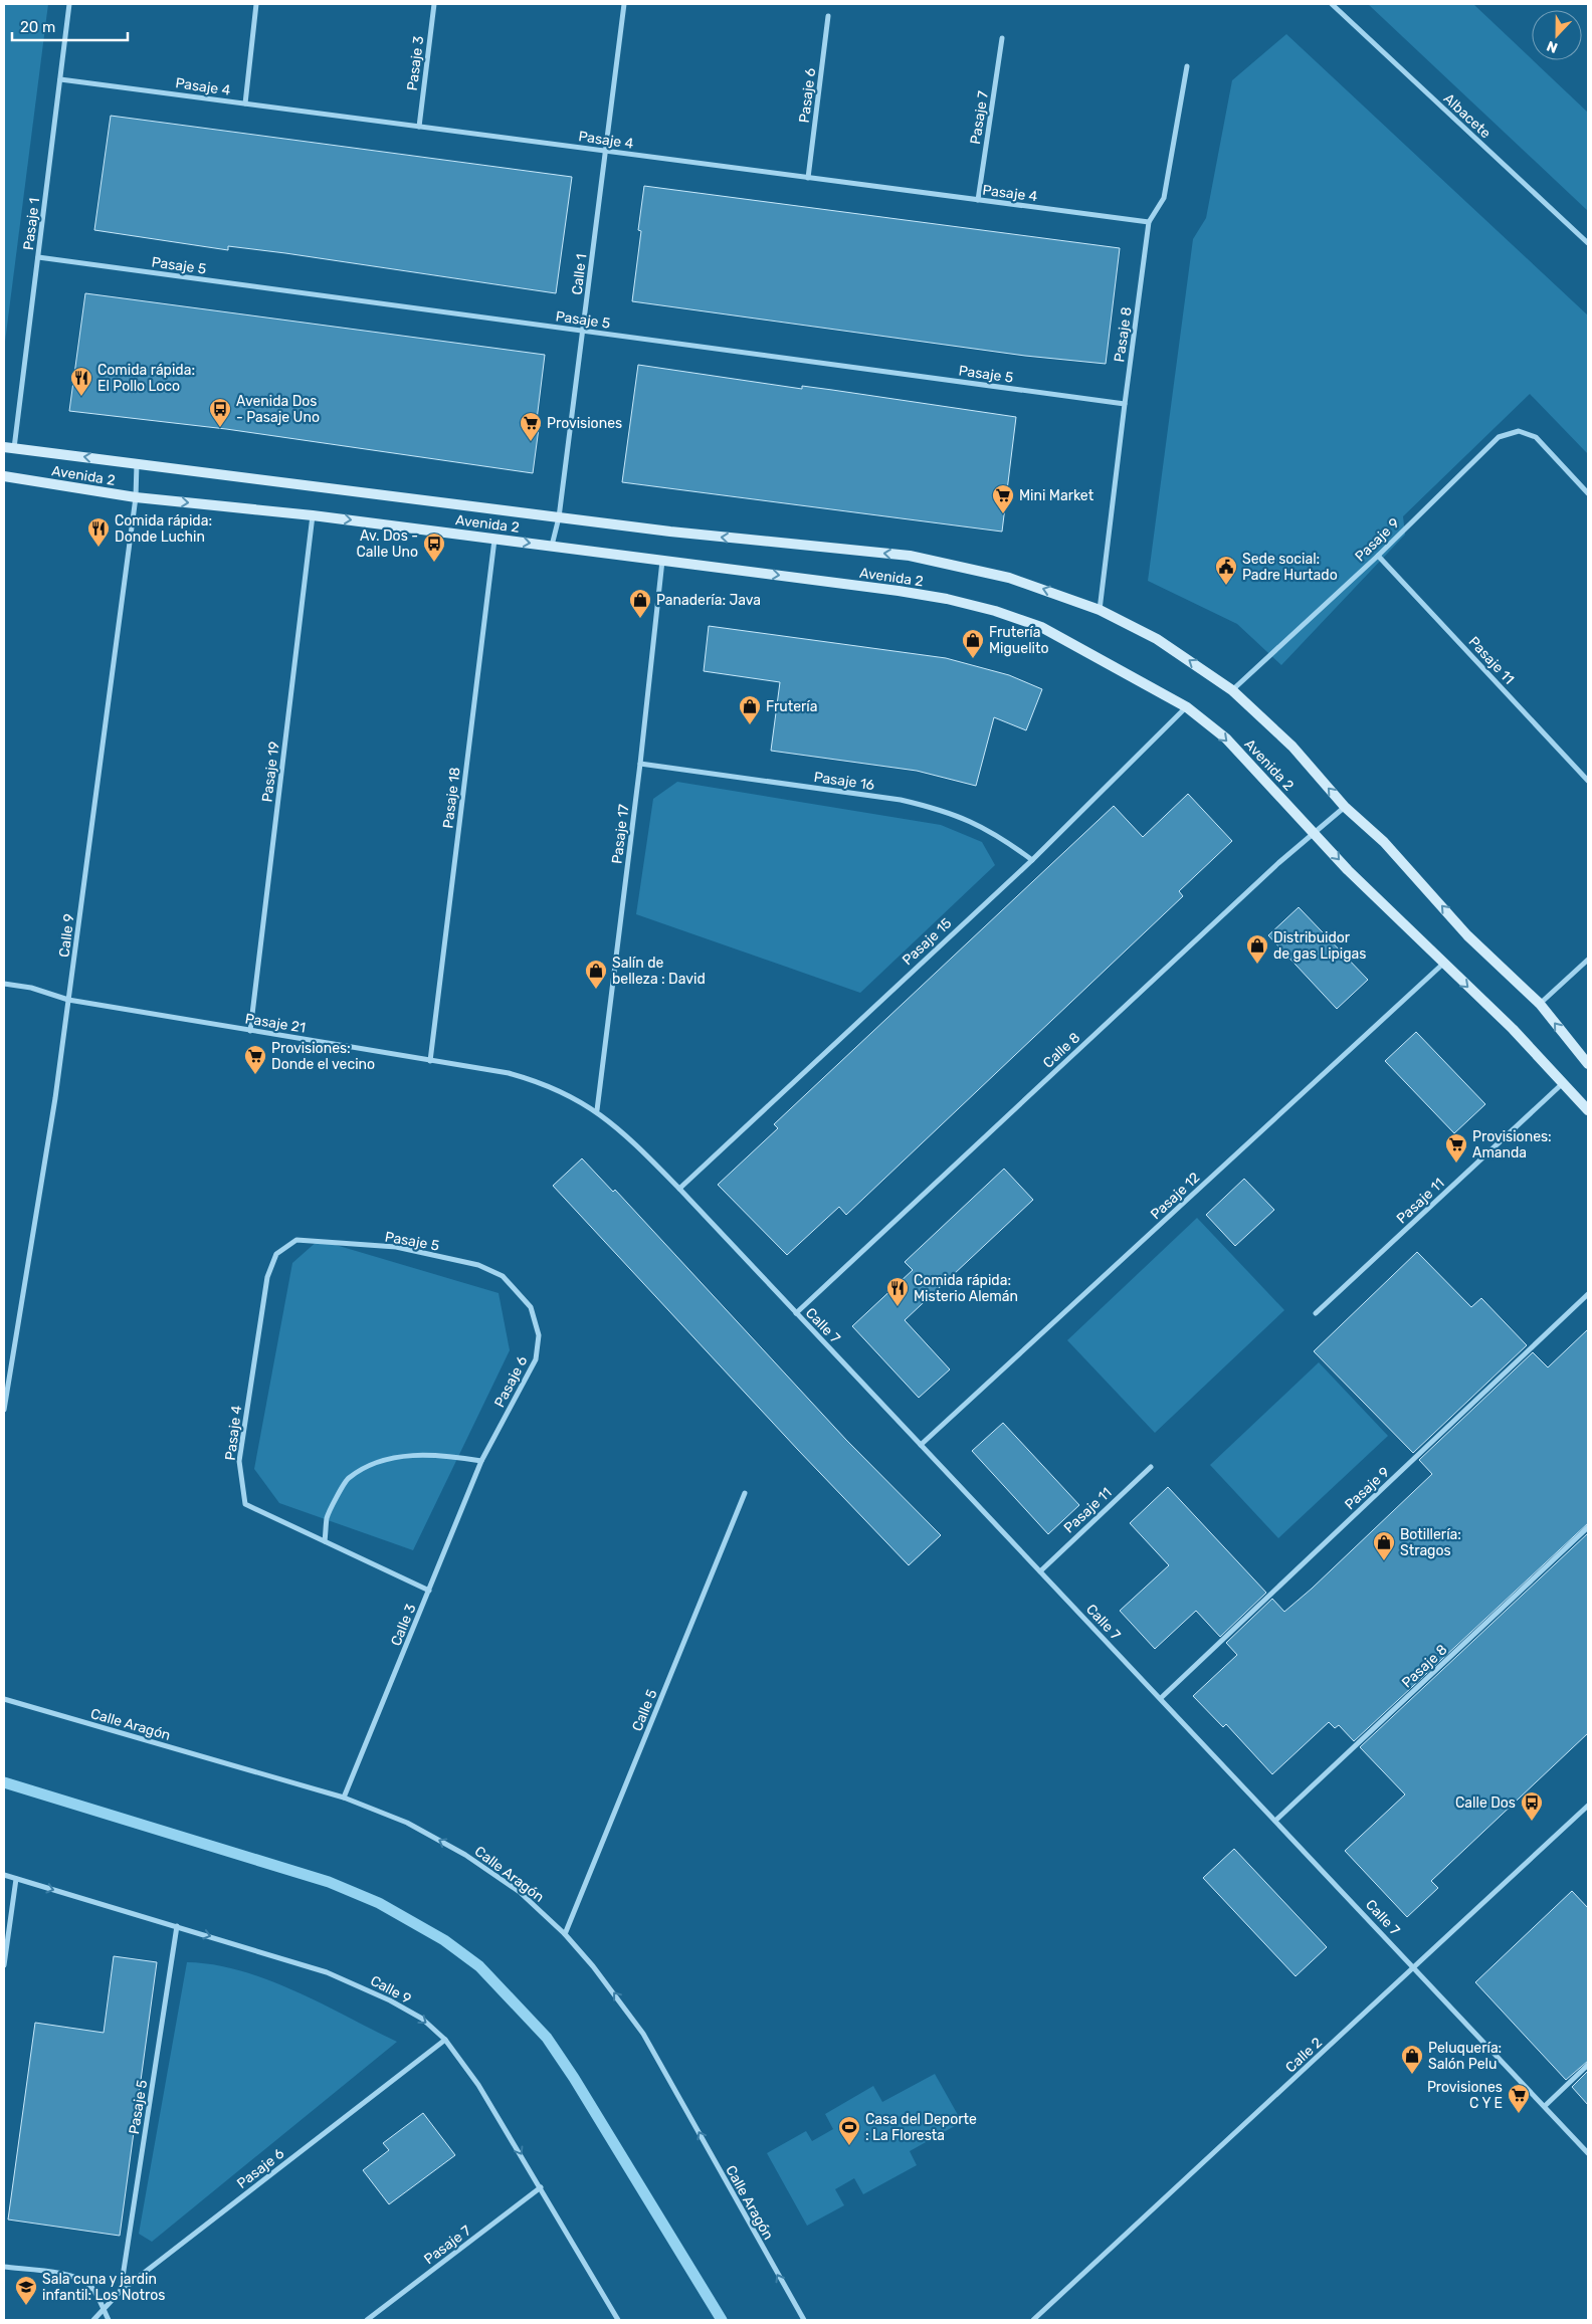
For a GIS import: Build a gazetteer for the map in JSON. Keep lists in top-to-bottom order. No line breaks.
{"streets":{"street":["Pasaje 3","Pasaje 4","Pasaje 6","Albacete","Pasaje 7","Pasaje 1","Pasaje 5","Calle 1","Pasaje 8","Avenida 2","Pasaje 9","Pasaje 11","Pasaje 19","Pasaje 16","Pasaje 18","Pasaje 17","Calle 9","Pasaje 15","Pasaje 21","Calle 8","Pasaje 12","Calle 7","Calle 3","Calle 5","Calle Aragón","Calle 2"]},"crossings":[["Pasaje 3","Pasaje 4"],["Pasaje 4","Pasaje 6"],["Pasaje 4","Pasaje 7"],["Pasaje 4","Pasaje 1"],["Pasaje 4","Pasaje 5"],["Pasaje 4","Calle 1"],["Pasaje 4","Pasaje 8"],["Pasaje 4","Calle 3"],["Pasaje 6","Pasaje 5"],["Pasaje 6","Calle 9"],["Pasaje 6","Calle 3"],["Pasaje 7","Calle 9"],["Pasaje 1","Pasaje 5"],["Pasaje 1","Avenida 2"],["Pasaje 5","Calle 1"],["Pasaje 5","Pasaje 8"],["Pasaje 5","Calle 9"],["Calle 1","Avenida 2"],["Pasaje 8","Avenida 2"],["Pasaje 8","Calle 7"],["Avenida 2","Pasaje 9"],["Avenida 2","Pasaje 11"],["Avenida 2","Pasaje 19"],["Avenida 2","Pasaje 18"],["Avenida 2","Pasaje 17"],["Avenida 2","Calle 9"],["Avenida 2","Pasaje 15"],["Avenida 2","Calle 8"],["Avenida 2","Pasaje 12"],["Pasaje 9","Pasaje 11"],["Pasaje 9","Calle 7"],["Pasaje 11","Calle 7"],["Pasaje 19","Pasaje 21"],["Pasaje 16","Pasaje 17"],["Pasaje 16","Pasaje 15"],["Pasaje 18","Pasaje 21"],["Pasaje 17","Pasaje 21"],["Pasaje 17","Calle 7"],["Calle 9","Pasaje 21"],["Pasaje 15","Calle 7"],["Pasaje 21","Calle 7"],["Calle 8","Calle 7"],["Pasaje 12","Calle 7"],["Calle 7","Calle 2"],["Calle 3","Calle Aragón"],["Calle 5","Calle Aragón"]],"one_way":["Calle Aragón"],"places":{"restaurant":["Comida rápida: El Pollo Loco","Comida rápida: Donde Luchin","Comida rápida: Misterio Alemán"],"bus stop":["Avenida Dos - Pasaje Uno","Av. Dos - Calle Uno","Calle Dos"],"supermarket":["Provisiones","Mini Market","Provisiones: Donde el vecino","Provisiones: Amanda","Provisiones C Y E"],"public building":["Sede social: Padre Hurtado"],"shop":["Panadería: Java","Frutería Miguelito","Frutería","Distribuidor de gas Lipigas","Salín de belleza : David","Botillería: Stragos","Peluquería: Salón Pelu"],"sports":["Casa del Deporte : La Floresta"],"school or university":["Sala cuna y jardin infantil: Los Notros"]},"scale_bar":"20 m","north":"bottom"}
